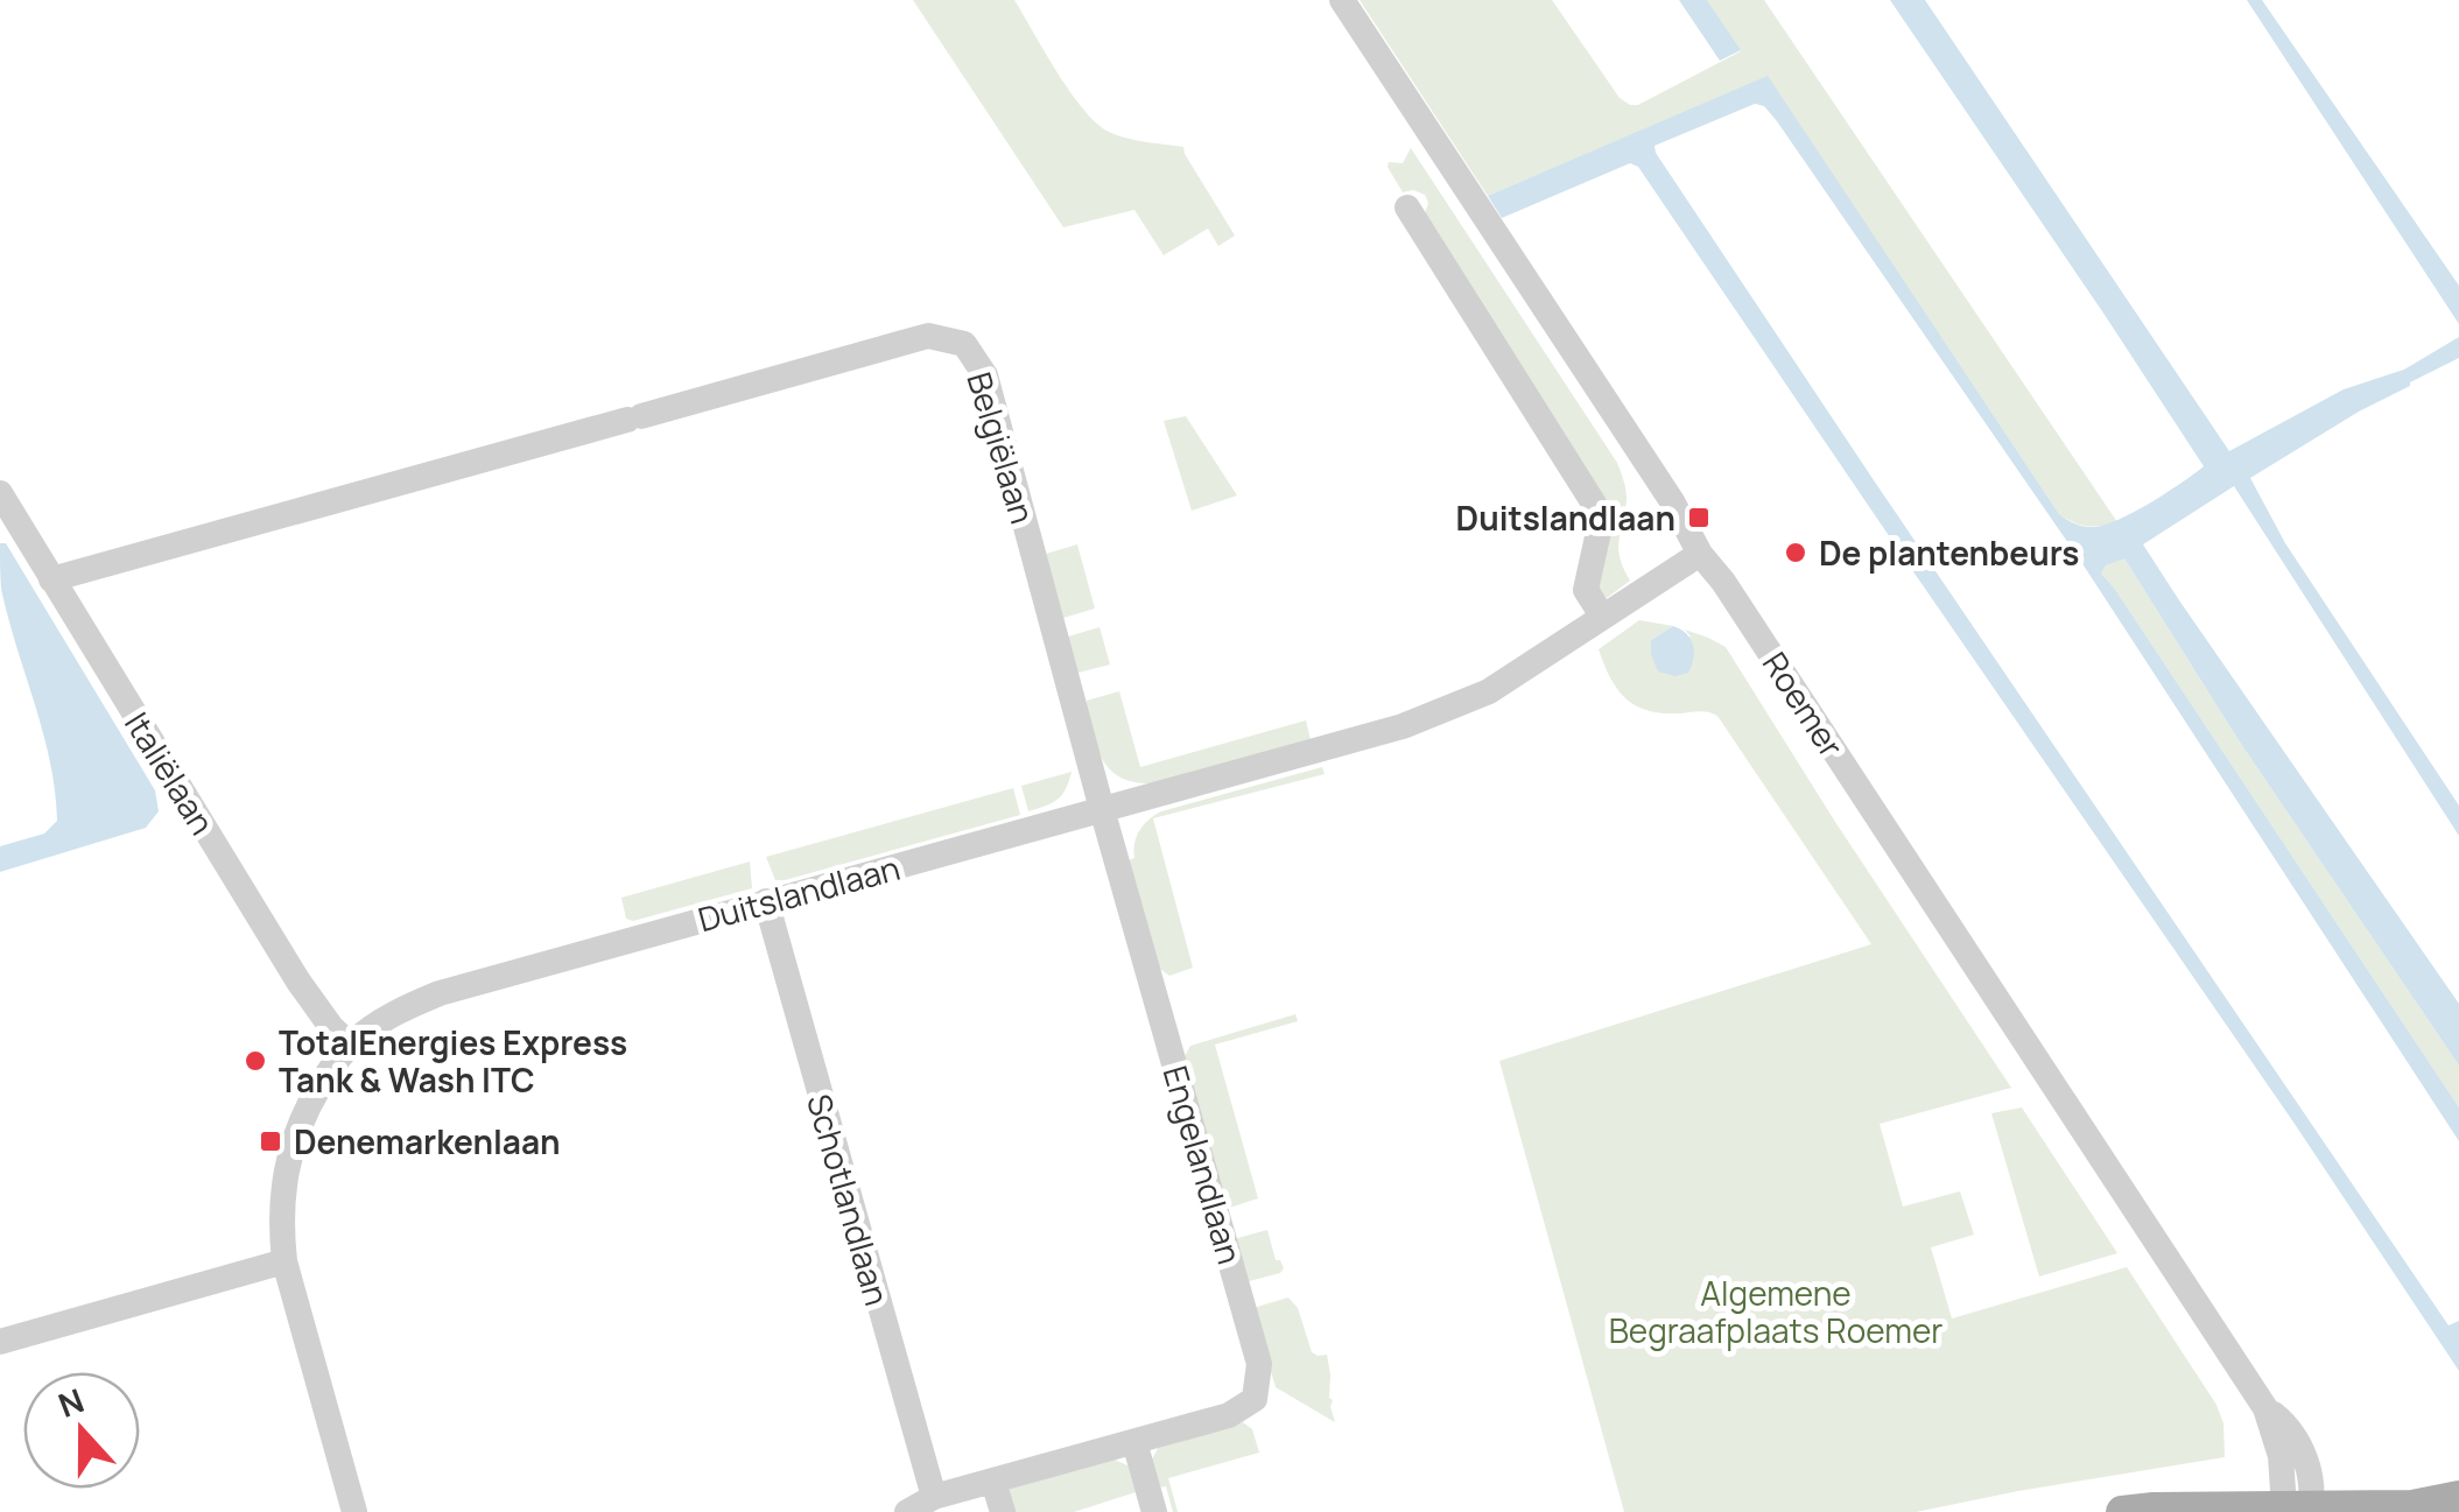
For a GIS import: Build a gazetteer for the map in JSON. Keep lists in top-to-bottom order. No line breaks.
{"streets":{"street":["Belgiëlaan","Roemer","Italiëlaan","Duitslandlaan","Engelandlaan","Schotlandlaan"]},"crossings":[["Belgiëlaan","Italiëlaan"],["Belgiëlaan","Duitslandlaan"],["Belgiëlaan","Engelandlaan"],["Roemer","Duitslandlaan"],["Italiëlaan","Duitslandlaan"],["Duitslandlaan","Engelandlaan"],["Duitslandlaan","Schotlandlaan"],["Engelandlaan","Schotlandlaan"]],"parks":["Algemene Begraafplaats Roemer"],"places":{"transit":["Duitslandlaan","Denemarkenlaan"],"other":["De plantenbeurs","TotalEnergies Express Tank & Wash ITC"]},"north":"top"}
